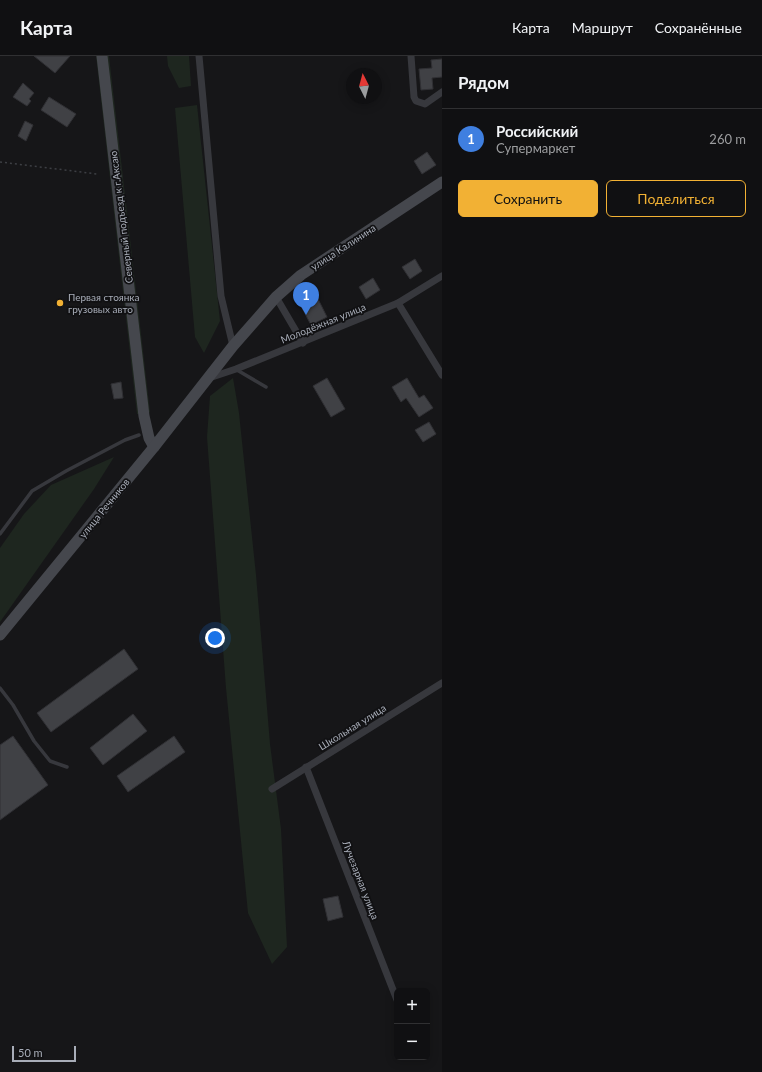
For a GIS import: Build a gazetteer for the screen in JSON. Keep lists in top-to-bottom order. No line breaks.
{"streets":{"street":["Северный подъезд к г.Аксаю","улица Калинина","Молодёжная улица","улица Речников","Школьная улица","Лучезарная улица"]},"crossings":[["Северный подъезд к г.Аксаю","улица Речников"],["улица Калинина","Молодёжная улица"],["улица Калинина","улица Речников"],["Молодёжная улица","улица Речников"],["Школьная улица","Лучезарная улица"]],"places":["Первая стоянка грузовых авто"],"scale_bar":"50 m","north":"top","page":{"header":"Карта","nav":["Карта","Маршрут","Сохранённые"],"heading":"Рядом","list":[{"mark":"1","name":"Российский","note":"Супермаркет","value":"260 m"}],"buttons":["Сохранить","Поделиться"],"pins":"1","map_buttons":["+","−"],"scale":"50 m"}}
